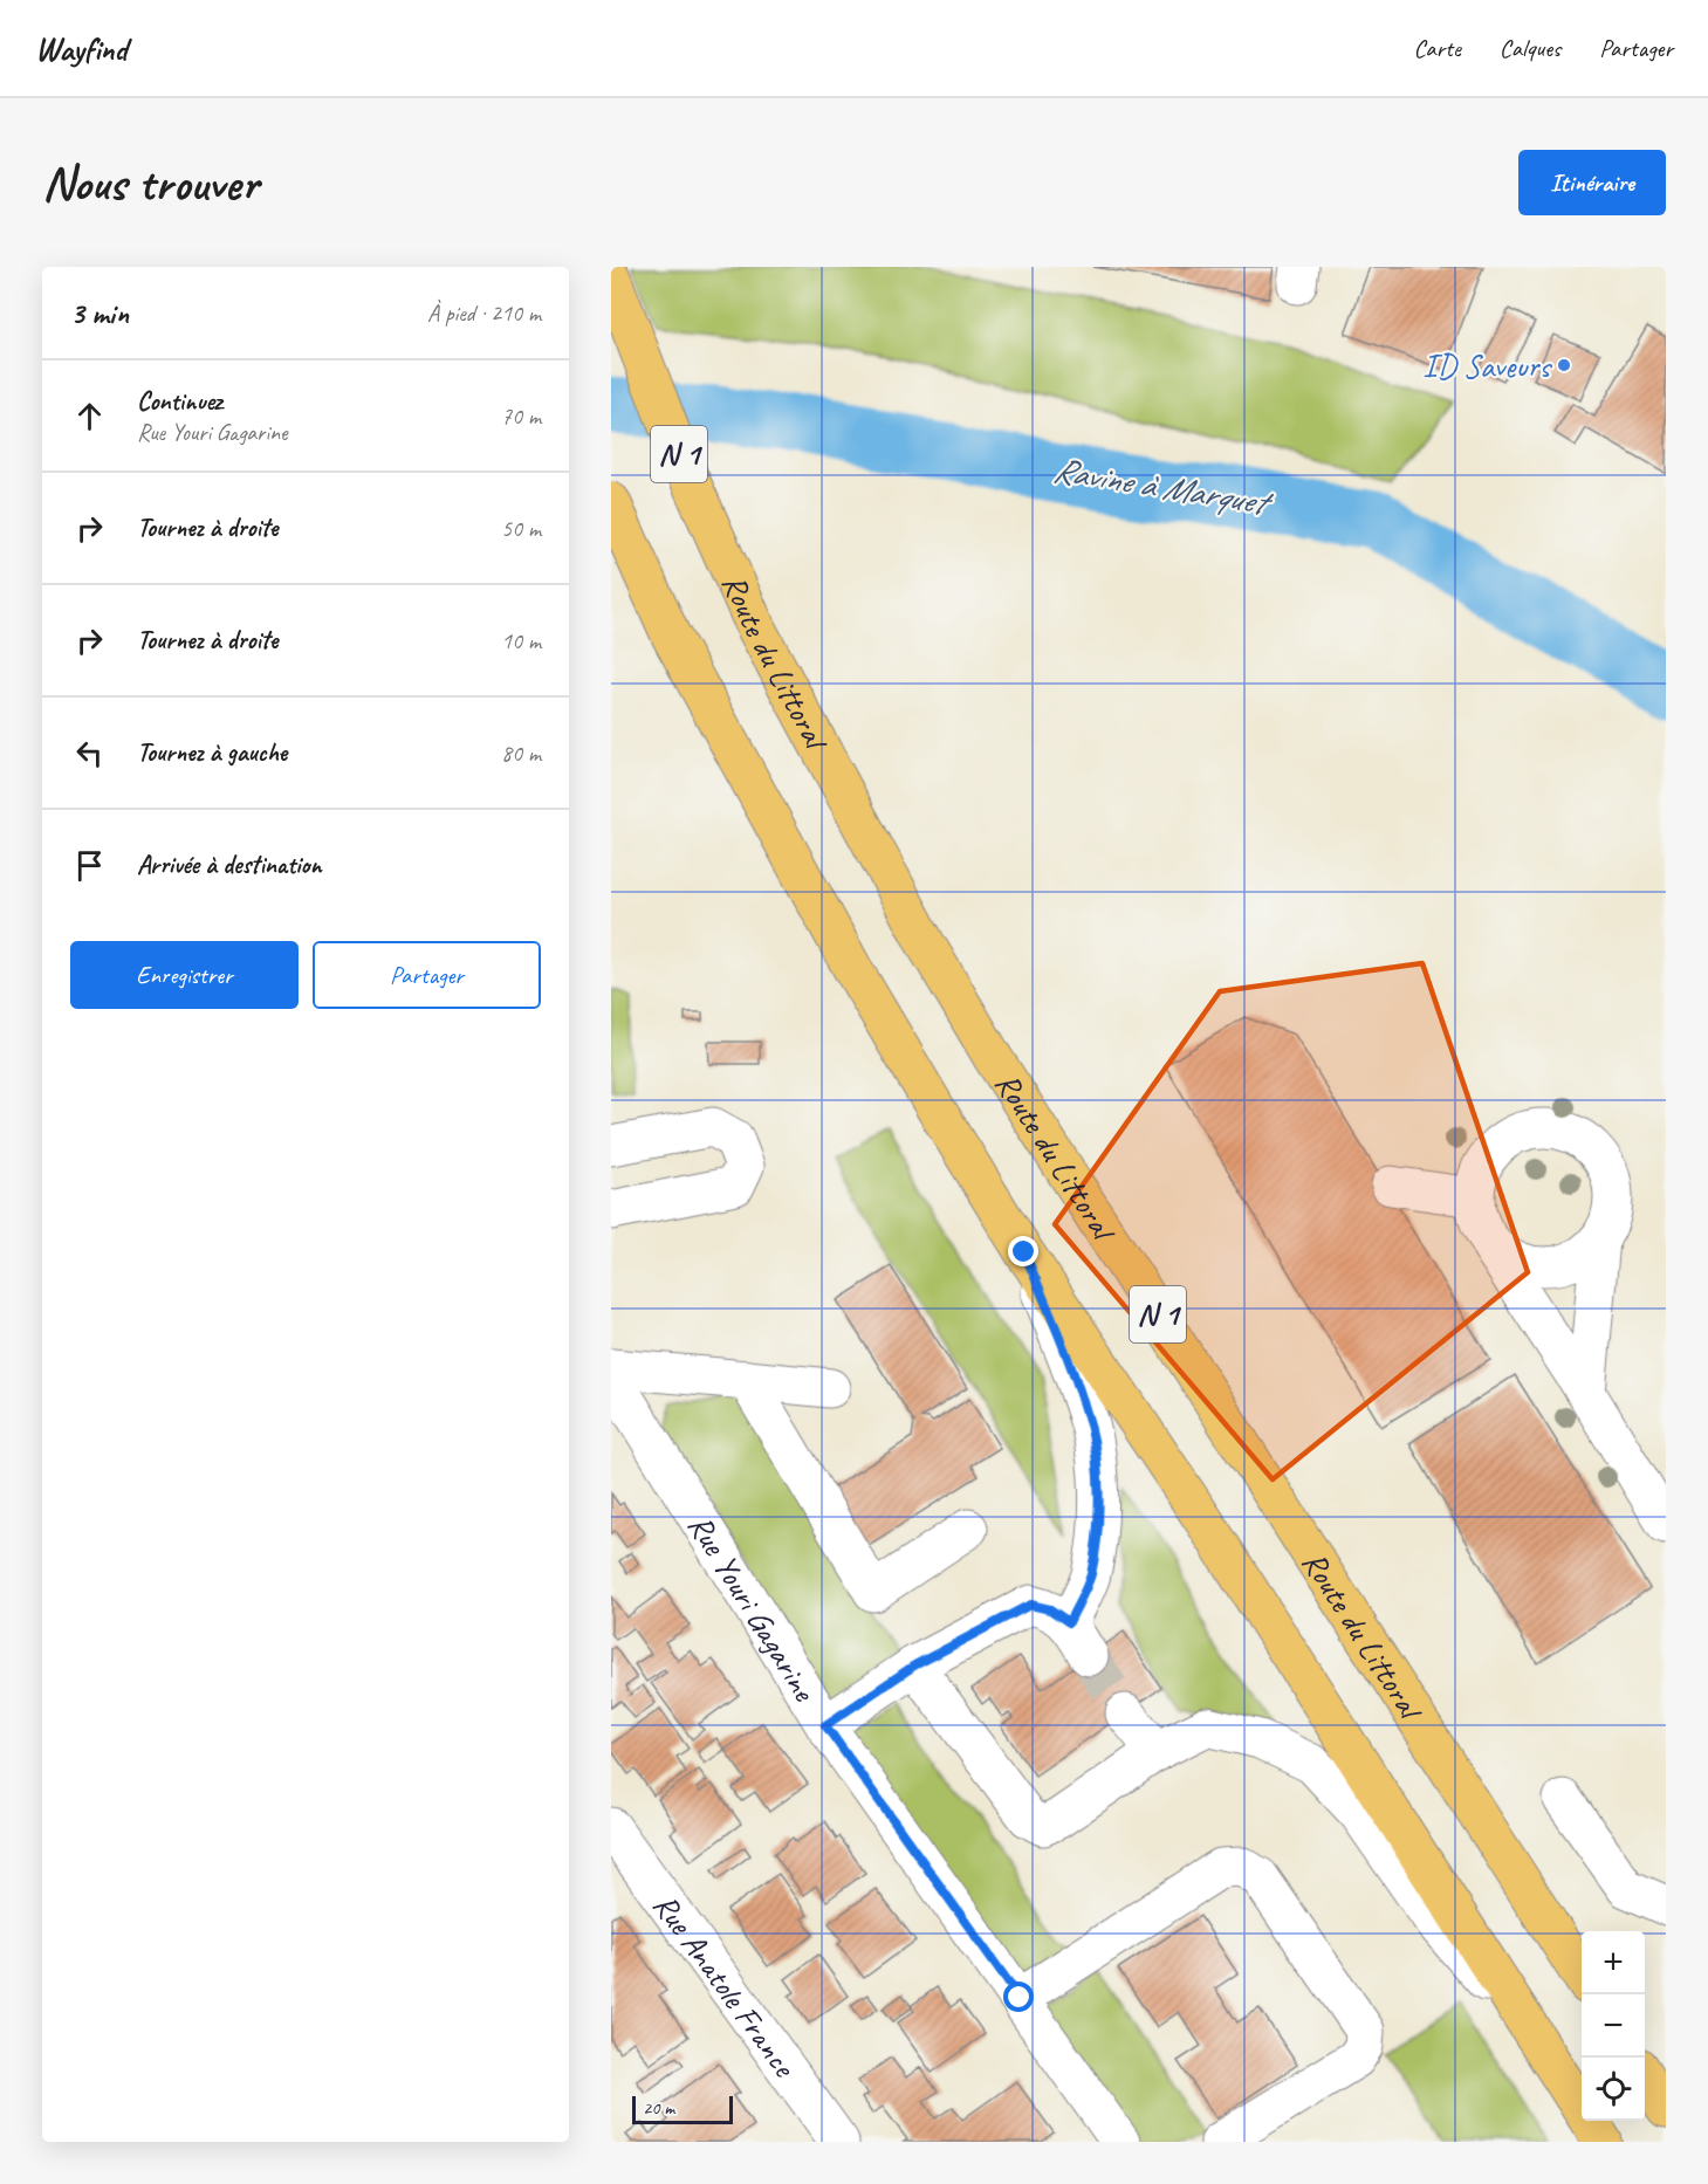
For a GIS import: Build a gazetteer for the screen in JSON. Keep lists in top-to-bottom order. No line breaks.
{"streets":{"highway":["N 1","Route du Littoral"],"street":["Rue Youri Gagarine","Rue Anatole France"]},"water":["Ravine à Marquet"],"places":["ID Saveurs"],"scale_bar":"20 m","page":{"header":"Wayfind","nav":["Carte","Calques","Partager"],"buttons":["Itinéraire",["Enregistrer","Partager"]],"title":"Nous trouver","heading":["3 min","À pied · 210 m"],"list":[["Continuez","Rue Youri Gagarine","70 m"],["Tournez à droite","50 m"],["Tournez à droite","10 m"],["Tournez à gauche","80 m"],"Arrivée à destination"],"map_buttons":["+","−"],"scale":"20 m"}}
